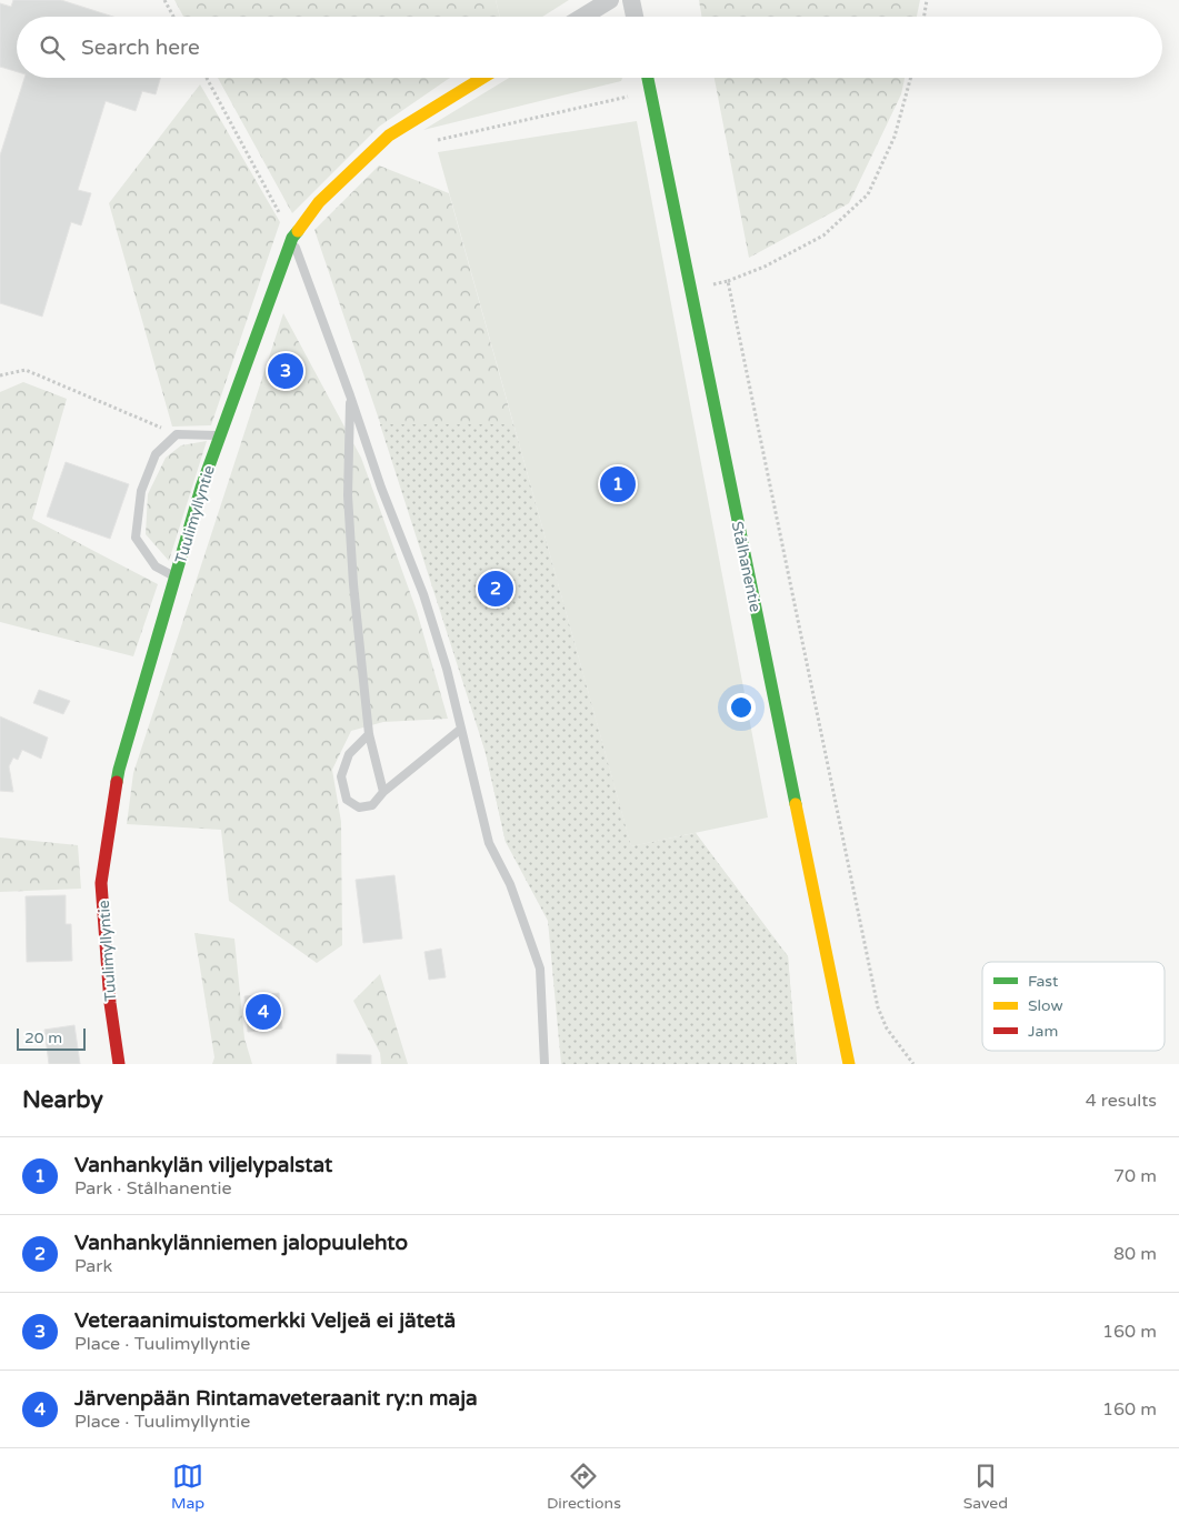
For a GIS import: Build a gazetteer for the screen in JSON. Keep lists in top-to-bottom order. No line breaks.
{"streets":{"street":["Tuulimyllyntie","Stålhanentie"]},"legend":["Fast","Slow","Jam"],"scale_bar":"20 m","page":{"search":"Search here","pins":["3","1","2","4"],"scale":"20 m","heading":["Nearby","4 results"],"list":[{"mark":"1","name":"Vanhankylän viljelypalstat","note":"Park · Stålhanentie","value":"70 m"},{"mark":"2","name":"Vanhankylänniemen jalopuulehto","note":"Park","value":"80 m"},{"mark":"3","name":"Veteraanimuistomerkki Veljeä ei jätetä","note":"Place · Tuulimyllyntie","value":"160 m"},{"mark":"4","name":"Järvenpään Rintamaveteraanit ry:n maja","note":"Place · Tuulimyllyntie","value":"160 m"}],"nav":["Map","Directions","Saved"]}}
